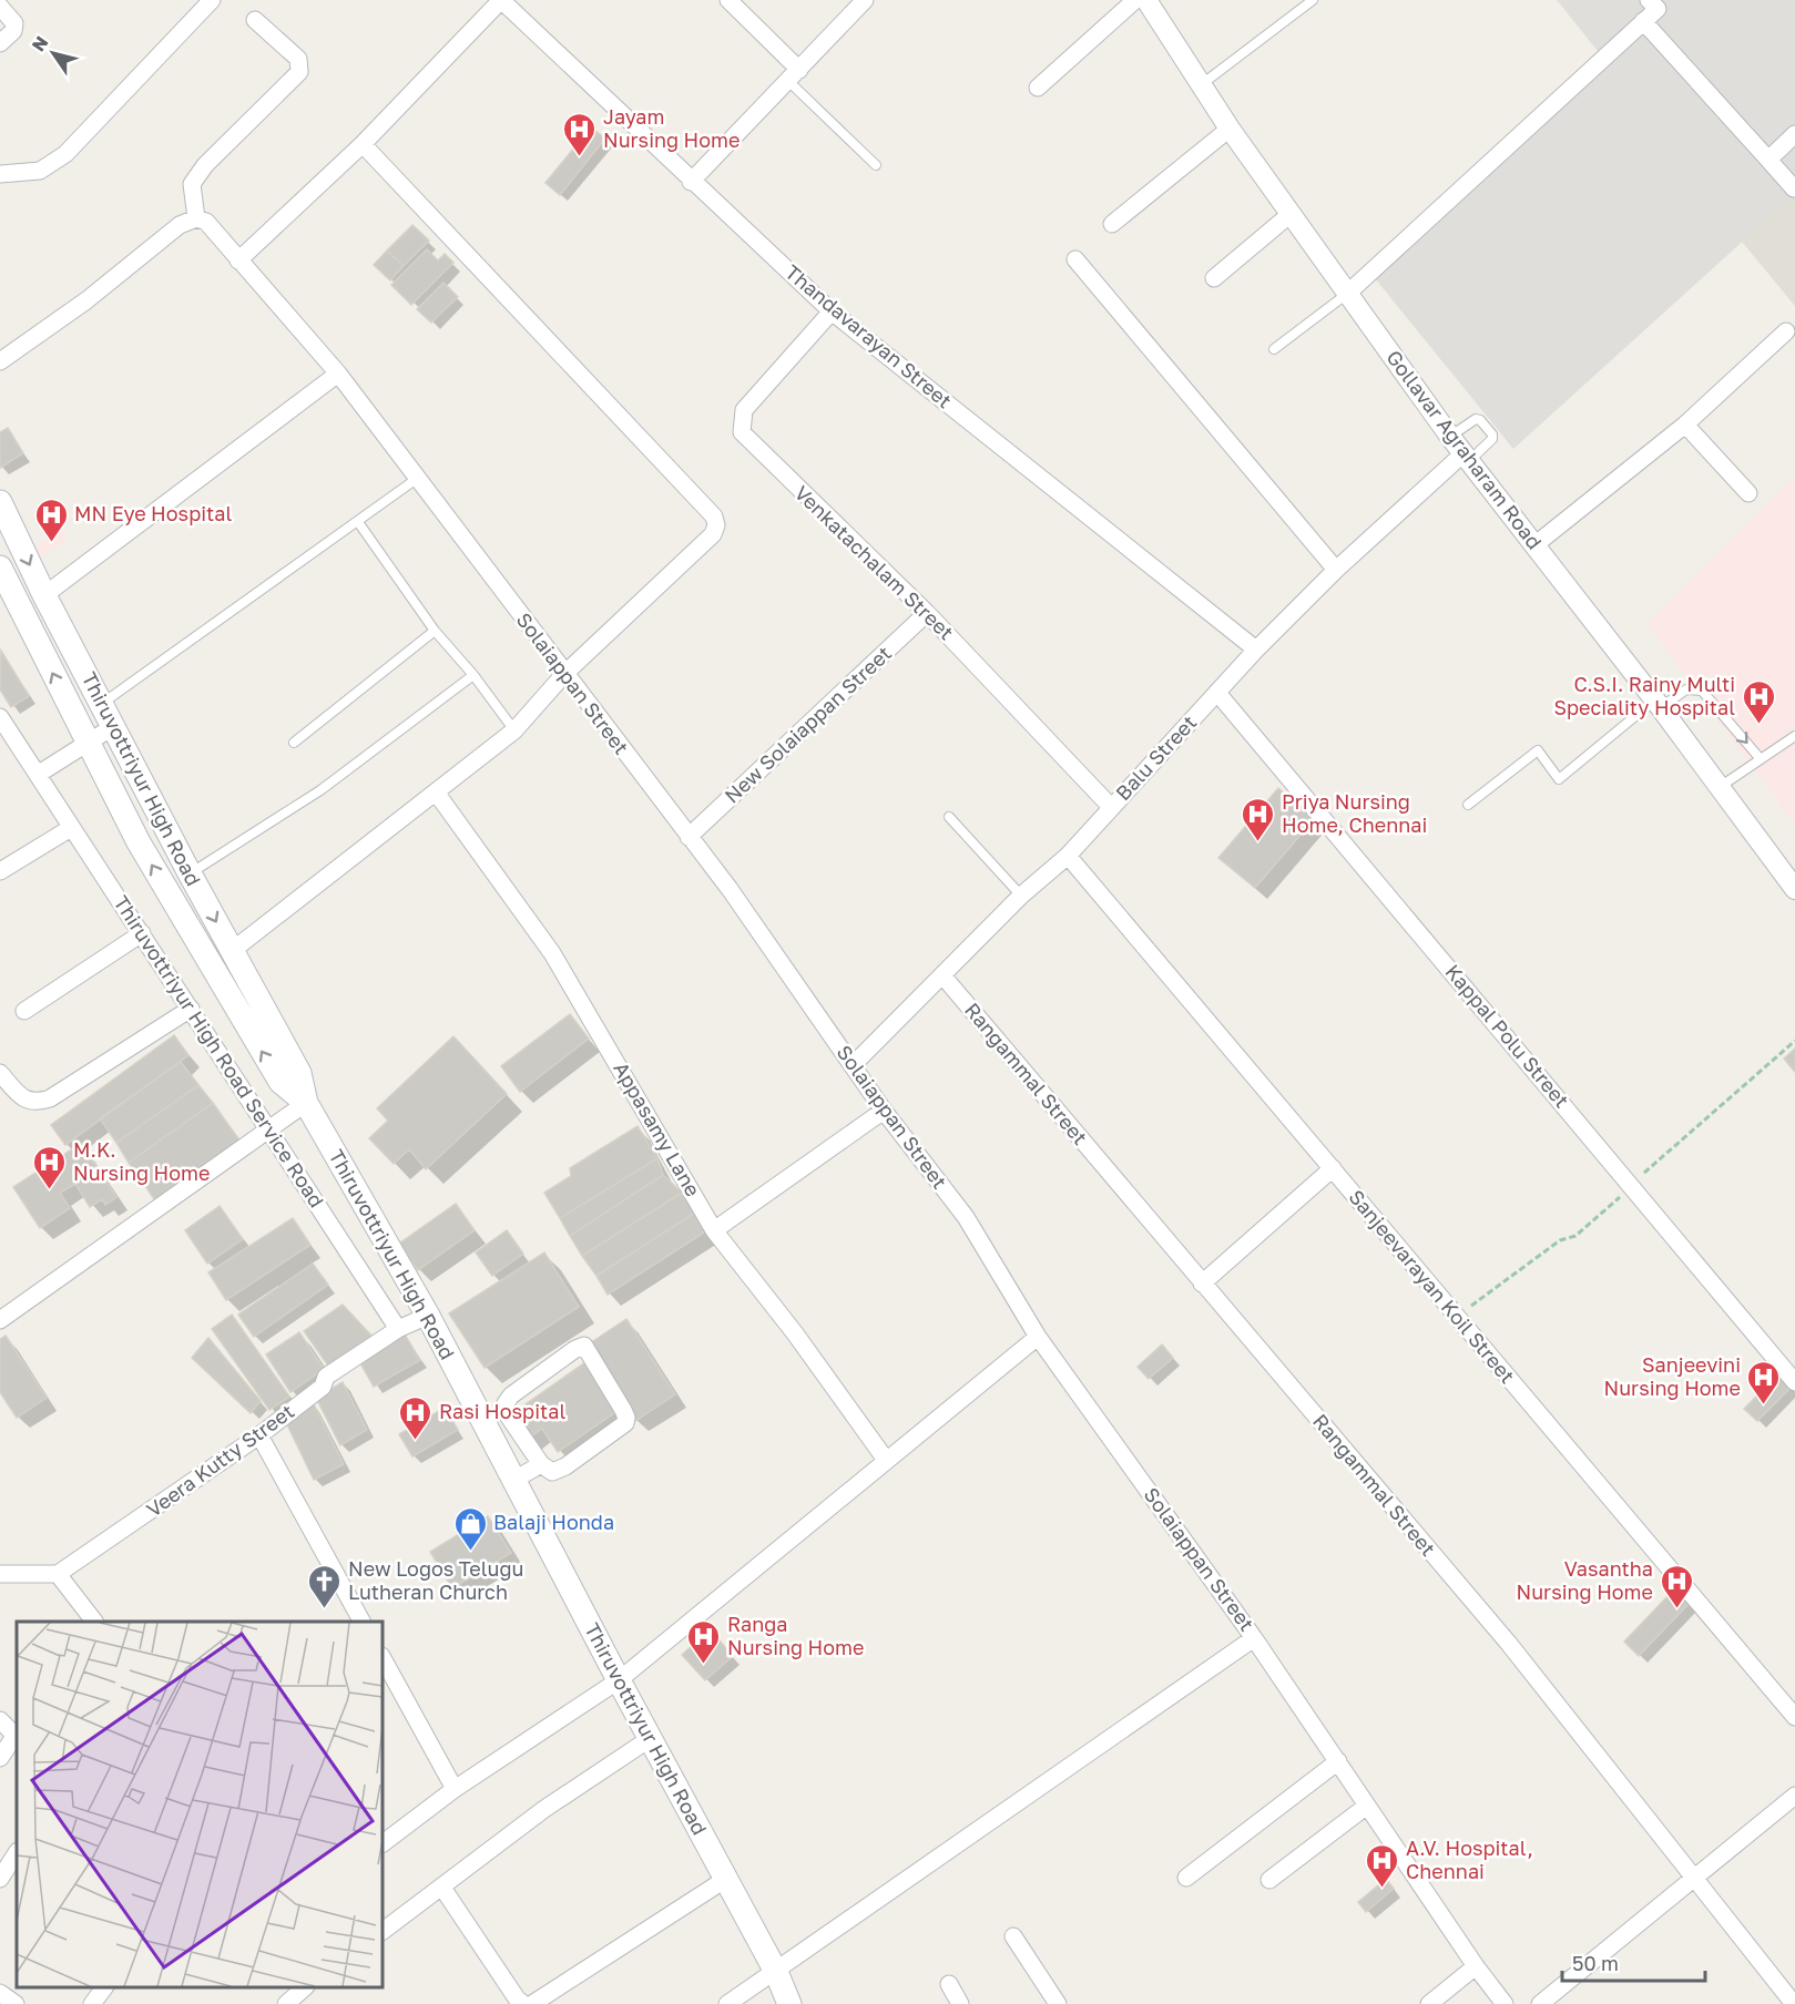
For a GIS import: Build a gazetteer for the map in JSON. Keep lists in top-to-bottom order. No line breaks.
{"streets":{"main road":["Thiruvottriyur High Road"],"street":["Thandavarayan Street","Gollavar Agraharam Road","Venkatachalam Street","Solaiappan Street","New Solaiappan Street","Balu Street","Kappal Polu Street","Thiruvottriyur High Road Service Road","Rangammal Street","Appasamy Lane","Sanjeevarayan Koil Street","Veera Kutty Street"]},"crossings":[["Thandavarayan Street","Venkatachalam Street"],["Thandavarayan Street","Balu Street"],["Gollavar Agraharam Road","Balu Street"],["Venkatachalam Street","New Solaiappan Street"],["Venkatachalam Street","Balu Street"],["Solaiappan Street","New Solaiappan Street"],["Solaiappan Street","Balu Street"],["Balu Street","Kappal Polu Street"],["Balu Street","Rangammal Street"],["Balu Street","Sanjeevarayan Koil Street"],["Thiruvottriyur High Road","Veera Kutty Street"],["Thiruvottriyur High Road Service Road","Veera Kutty Street"]],"places":{"hospital":["Jayam Nursing Home","MN Eye Hospital","C.S.I. Rainy Multi Speciality Hospital","Priya Nursing Home, Chennai","M.K. Nursing Home","Sanjeevini Nursing Home","Rasi Hospital","Vasantha Nursing Home","Ranga Nursing Home","A.V. Hospital, Chennai"],"shop":["Balaji Honda"],"church":["New Logos Telugu Lutheran Church"]},"scale_bar":"50 m","north":"top left"}
